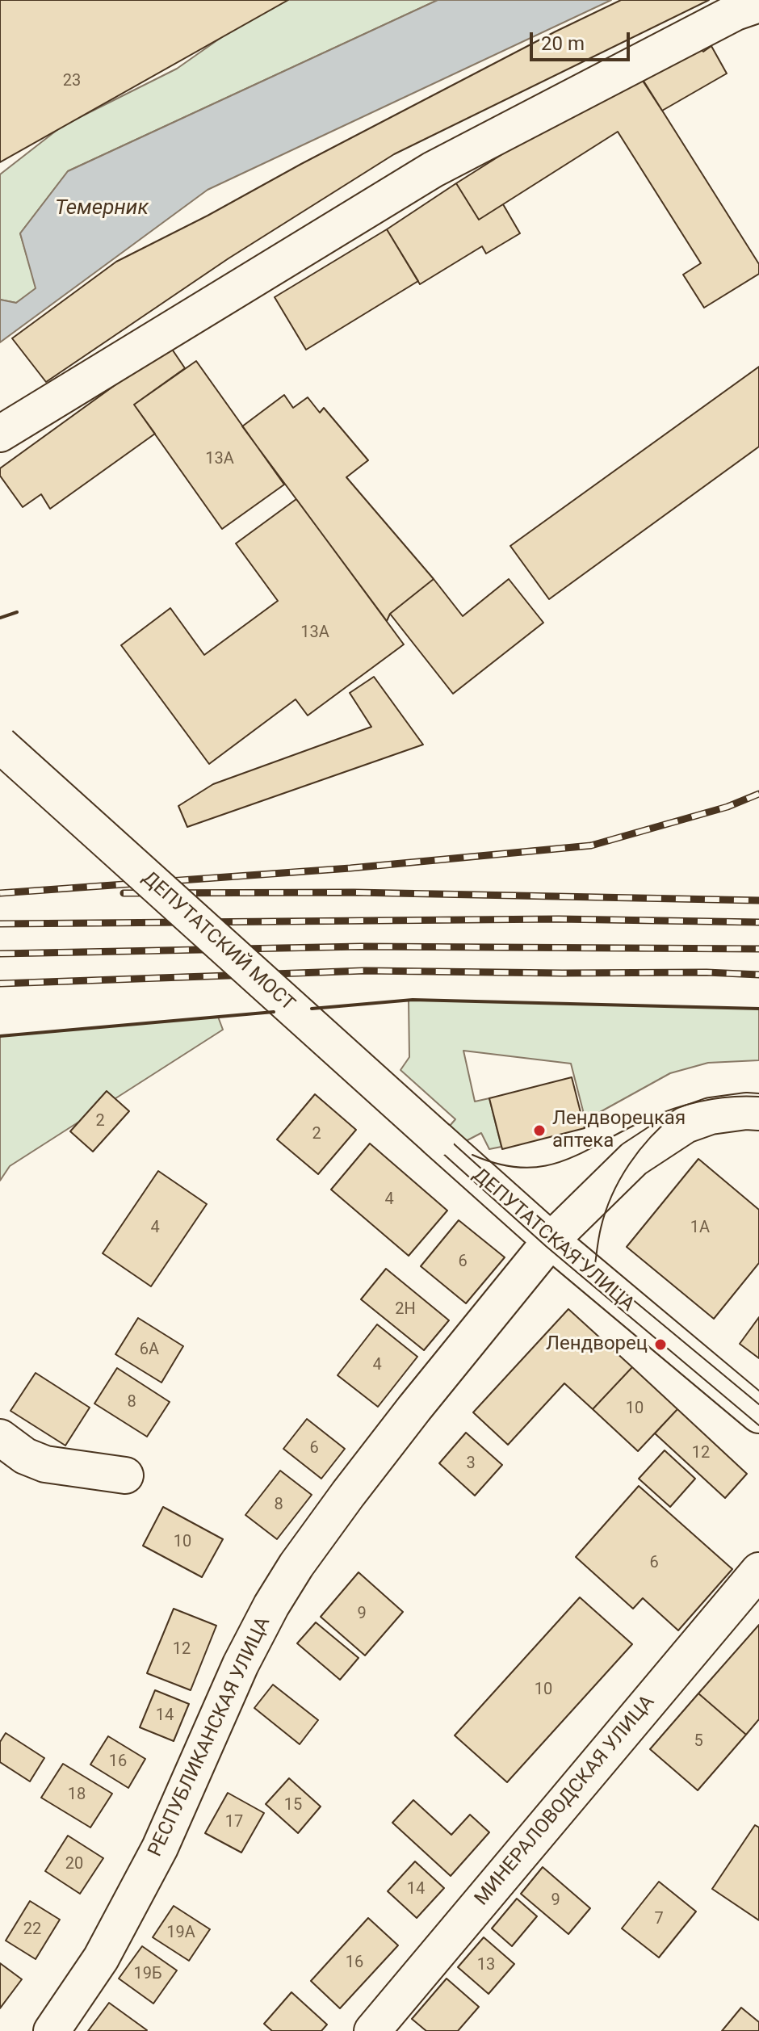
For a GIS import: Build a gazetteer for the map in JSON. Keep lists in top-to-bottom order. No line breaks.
{"streets":{"street":["ДЕПУТАТСКИЙ МОСТ","ДЕПУТАТСКАЯ УЛИЦА","РЕСПУБЛИКАНСКАЯ УЛИЦА","МИНЕРАЛОВОДСКАЯ УЛИЦА"]},"crossings":[["ДЕПУТАТСКИЙ МОСТ","ДЕПУТАТСКАЯ УЛИЦА"],["ДЕПУТАТСКАЯ УЛИЦА","РЕСПУБЛИКАНСКАЯ УЛИЦА"]],"water":["Темерник"],"places":["Лендворецкая аптека","Лендворец"],"house_numbers":["23","13А","13А","2","2","4","4","1А","6","2Н","6А","4","8","10","6","12","3","8","10","6","9","12","10","14","5","16","18","15","17","20","14","9","7","22","19А","16","13","19Б"],"scale_bar":"20 m"}
